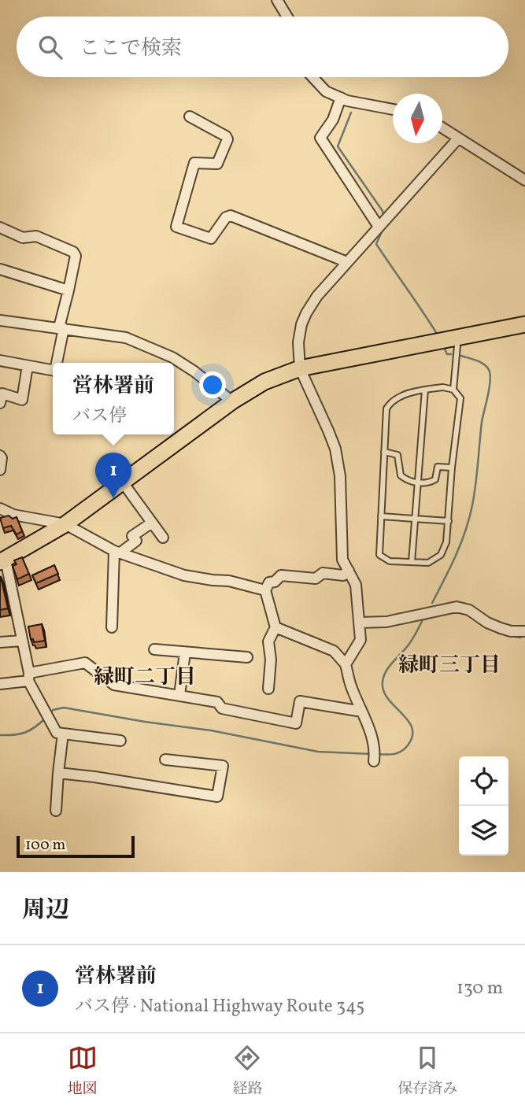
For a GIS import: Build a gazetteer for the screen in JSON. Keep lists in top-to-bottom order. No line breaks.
{"districts":["緑町三丁目","緑町二丁目"],"scale_bar":"100 m","north":"bottom","page":{"search":"ここで検索","popup":["営林署前","バス停"],"pins":"1","scale":"100 m","heading":"周辺","list":[{"mark":"1","name":"営林署前","note":"バス停 · National Highway Route 345","value":"130 m"}],"nav":["地図","経路","保存済み"]}}
